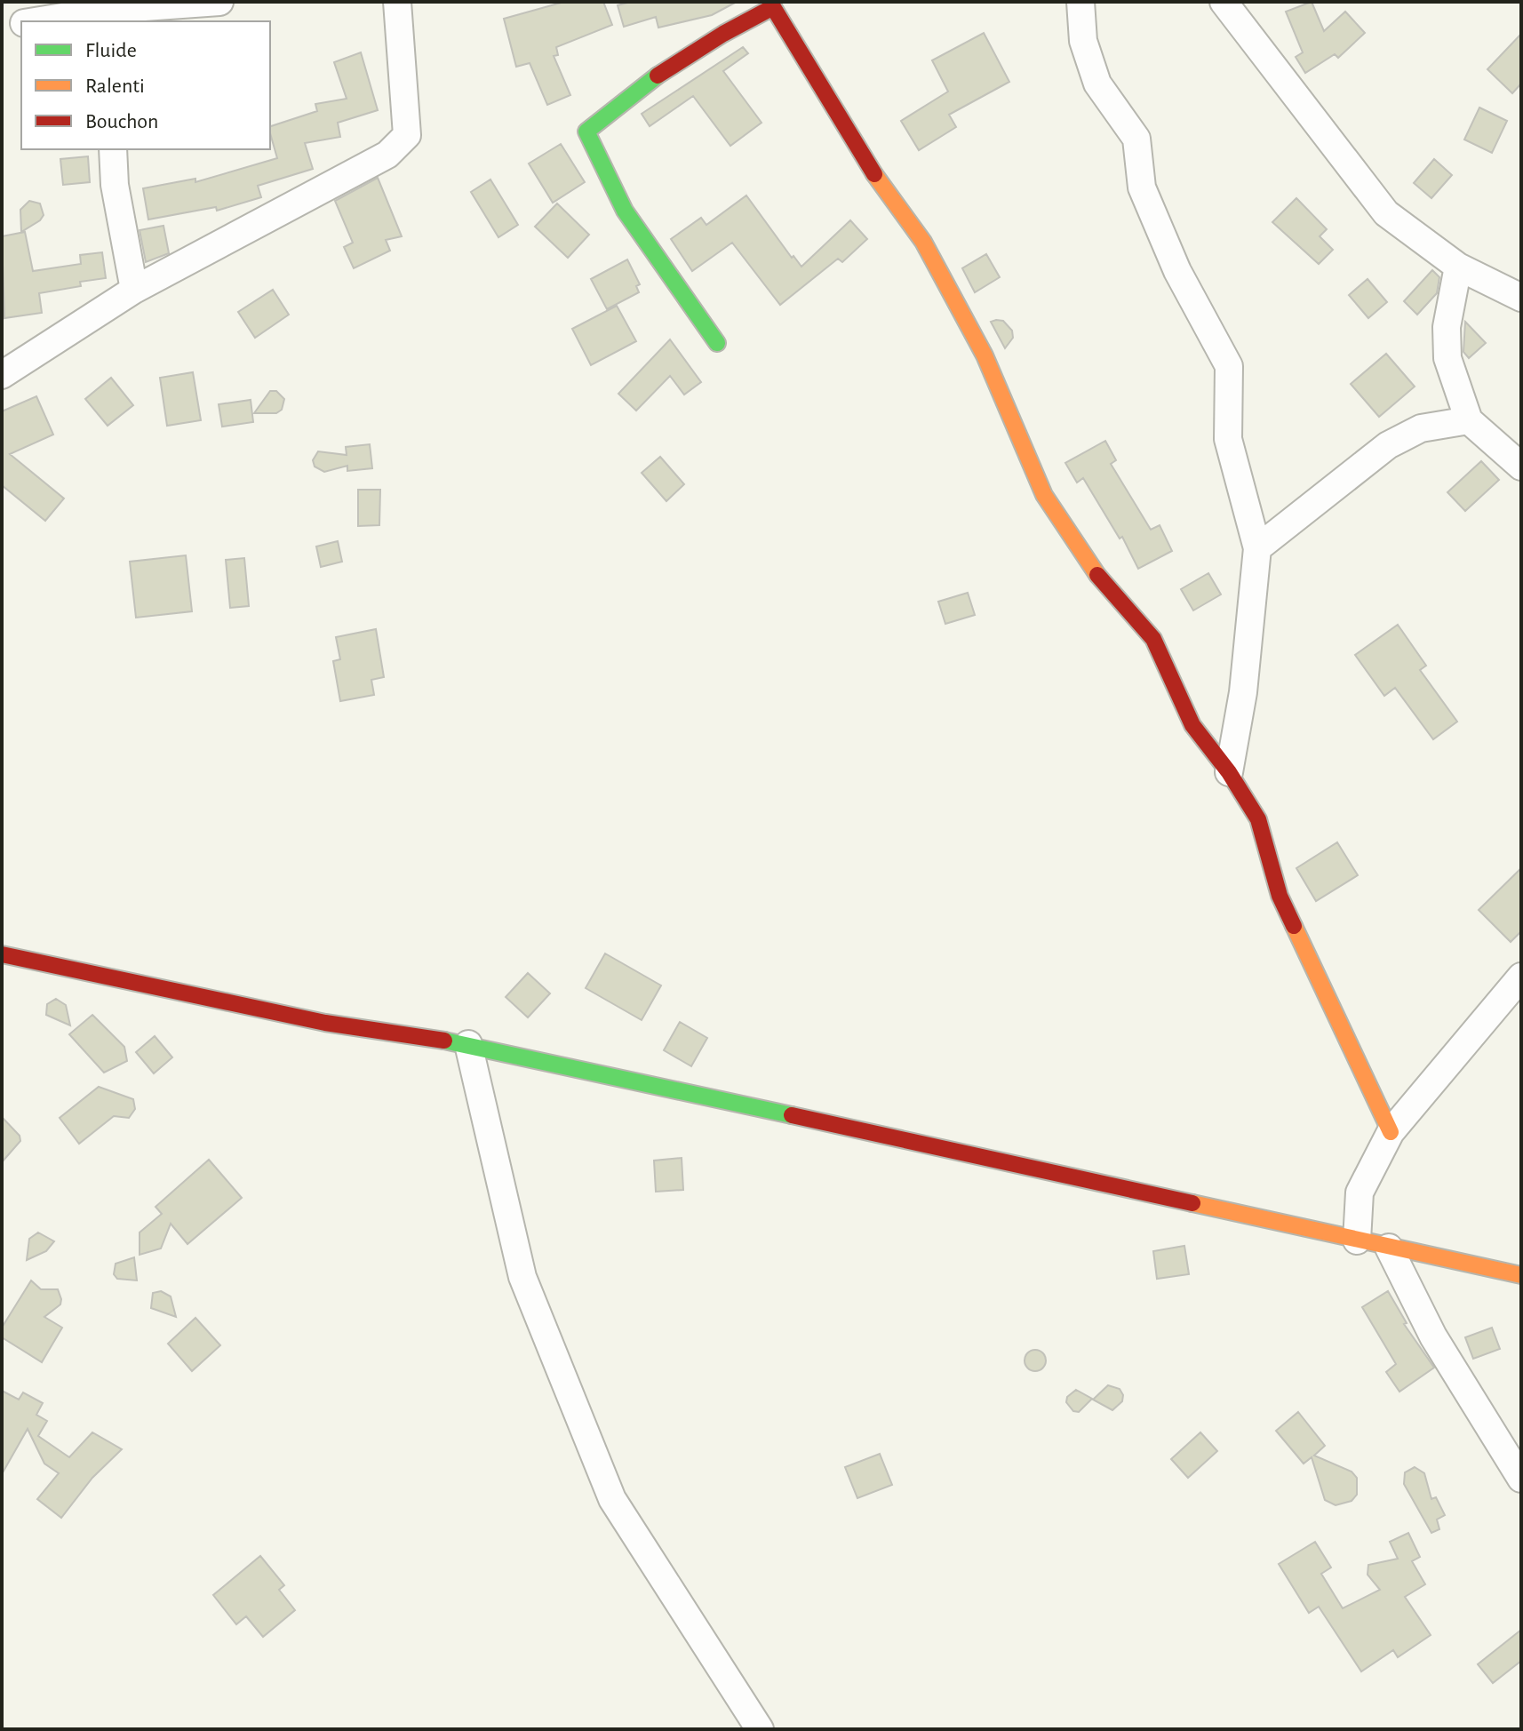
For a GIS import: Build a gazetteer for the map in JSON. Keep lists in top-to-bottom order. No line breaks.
{"legend":["Fluide","Ralenti","Bouchon"]}
